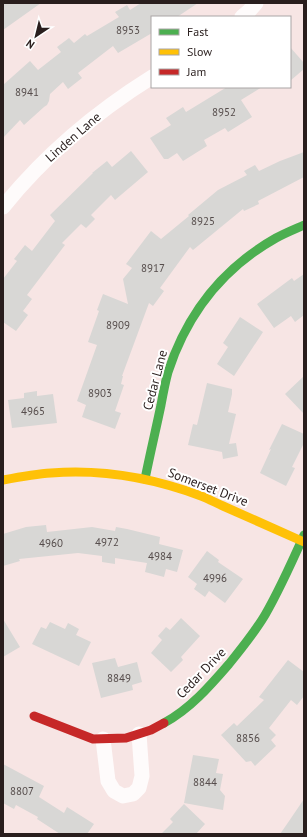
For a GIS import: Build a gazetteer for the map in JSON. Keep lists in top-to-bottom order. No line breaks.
{"streets":{"street":["Linden Lane","Cedar Lane","Somerset Drive","Cedar Drive"]},"crossings":[["Cedar Lane","Somerset Drive"],["Somerset Drive","Cedar Drive"]],"house_numbers":["8953","8941","8952","8925","8917","8909","8903","4965","4972","4960","4984","4996","8849","8856","8844","8807"],"legend":["Fast","Slow","Jam"],"north":"bottom left"}
